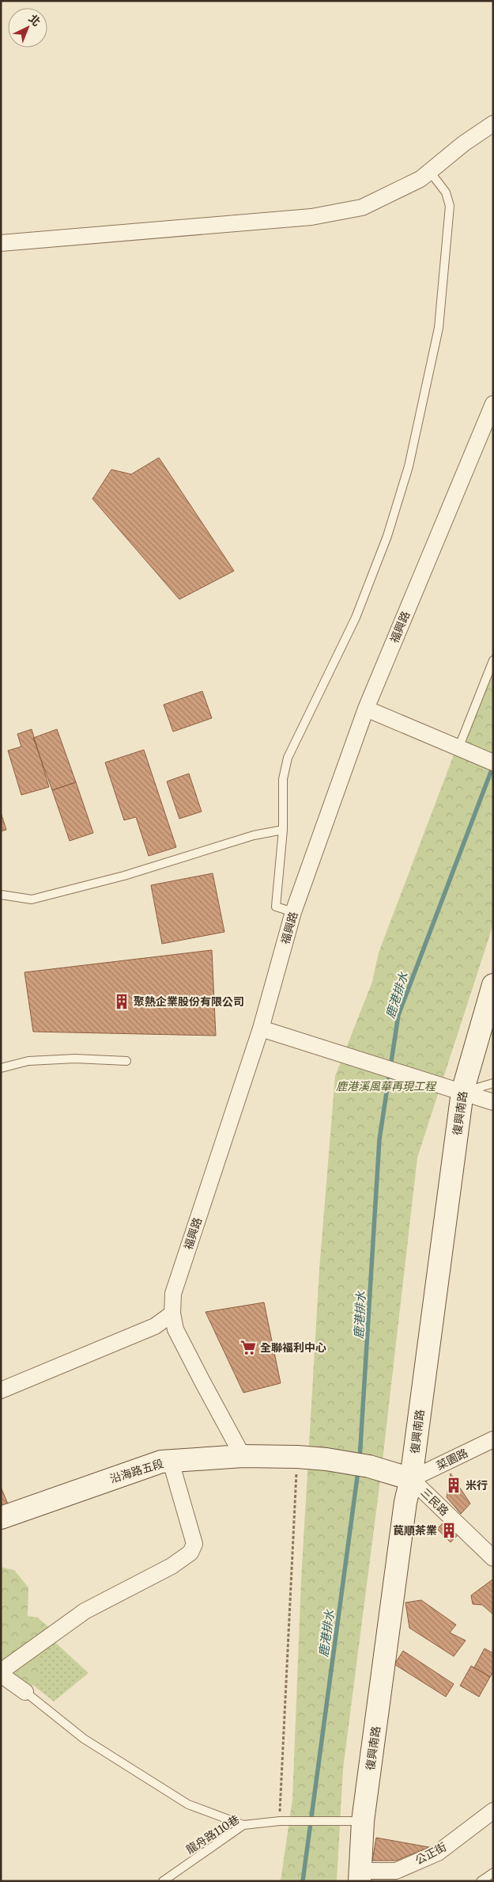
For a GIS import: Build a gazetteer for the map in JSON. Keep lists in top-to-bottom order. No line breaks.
{"streets":{"street":["福興路","復興南路","菜園路","沿海路五段","三民路","公正街"],"lane":["龍舟路110巷"]},"crossings":[["福興路","沿海路五段"],["復興南路","菜園路"],["復興南路","沿海路五段"],["復興南路","三民路"],["復興南路","龍舟路110巷"],["復興南路","公正街"],["菜園路","沿海路五段"],["菜園路","三民路"],["沿海路五段","三民路"]],"water":["鹿港排水"],"parks":["鹿港溪風華再現工程"],"places":{"building":["聚熱企業股份有限公司","米行","苠順茶業"],"supermarket":["全聯福利中心"]},"north":"top right"}
